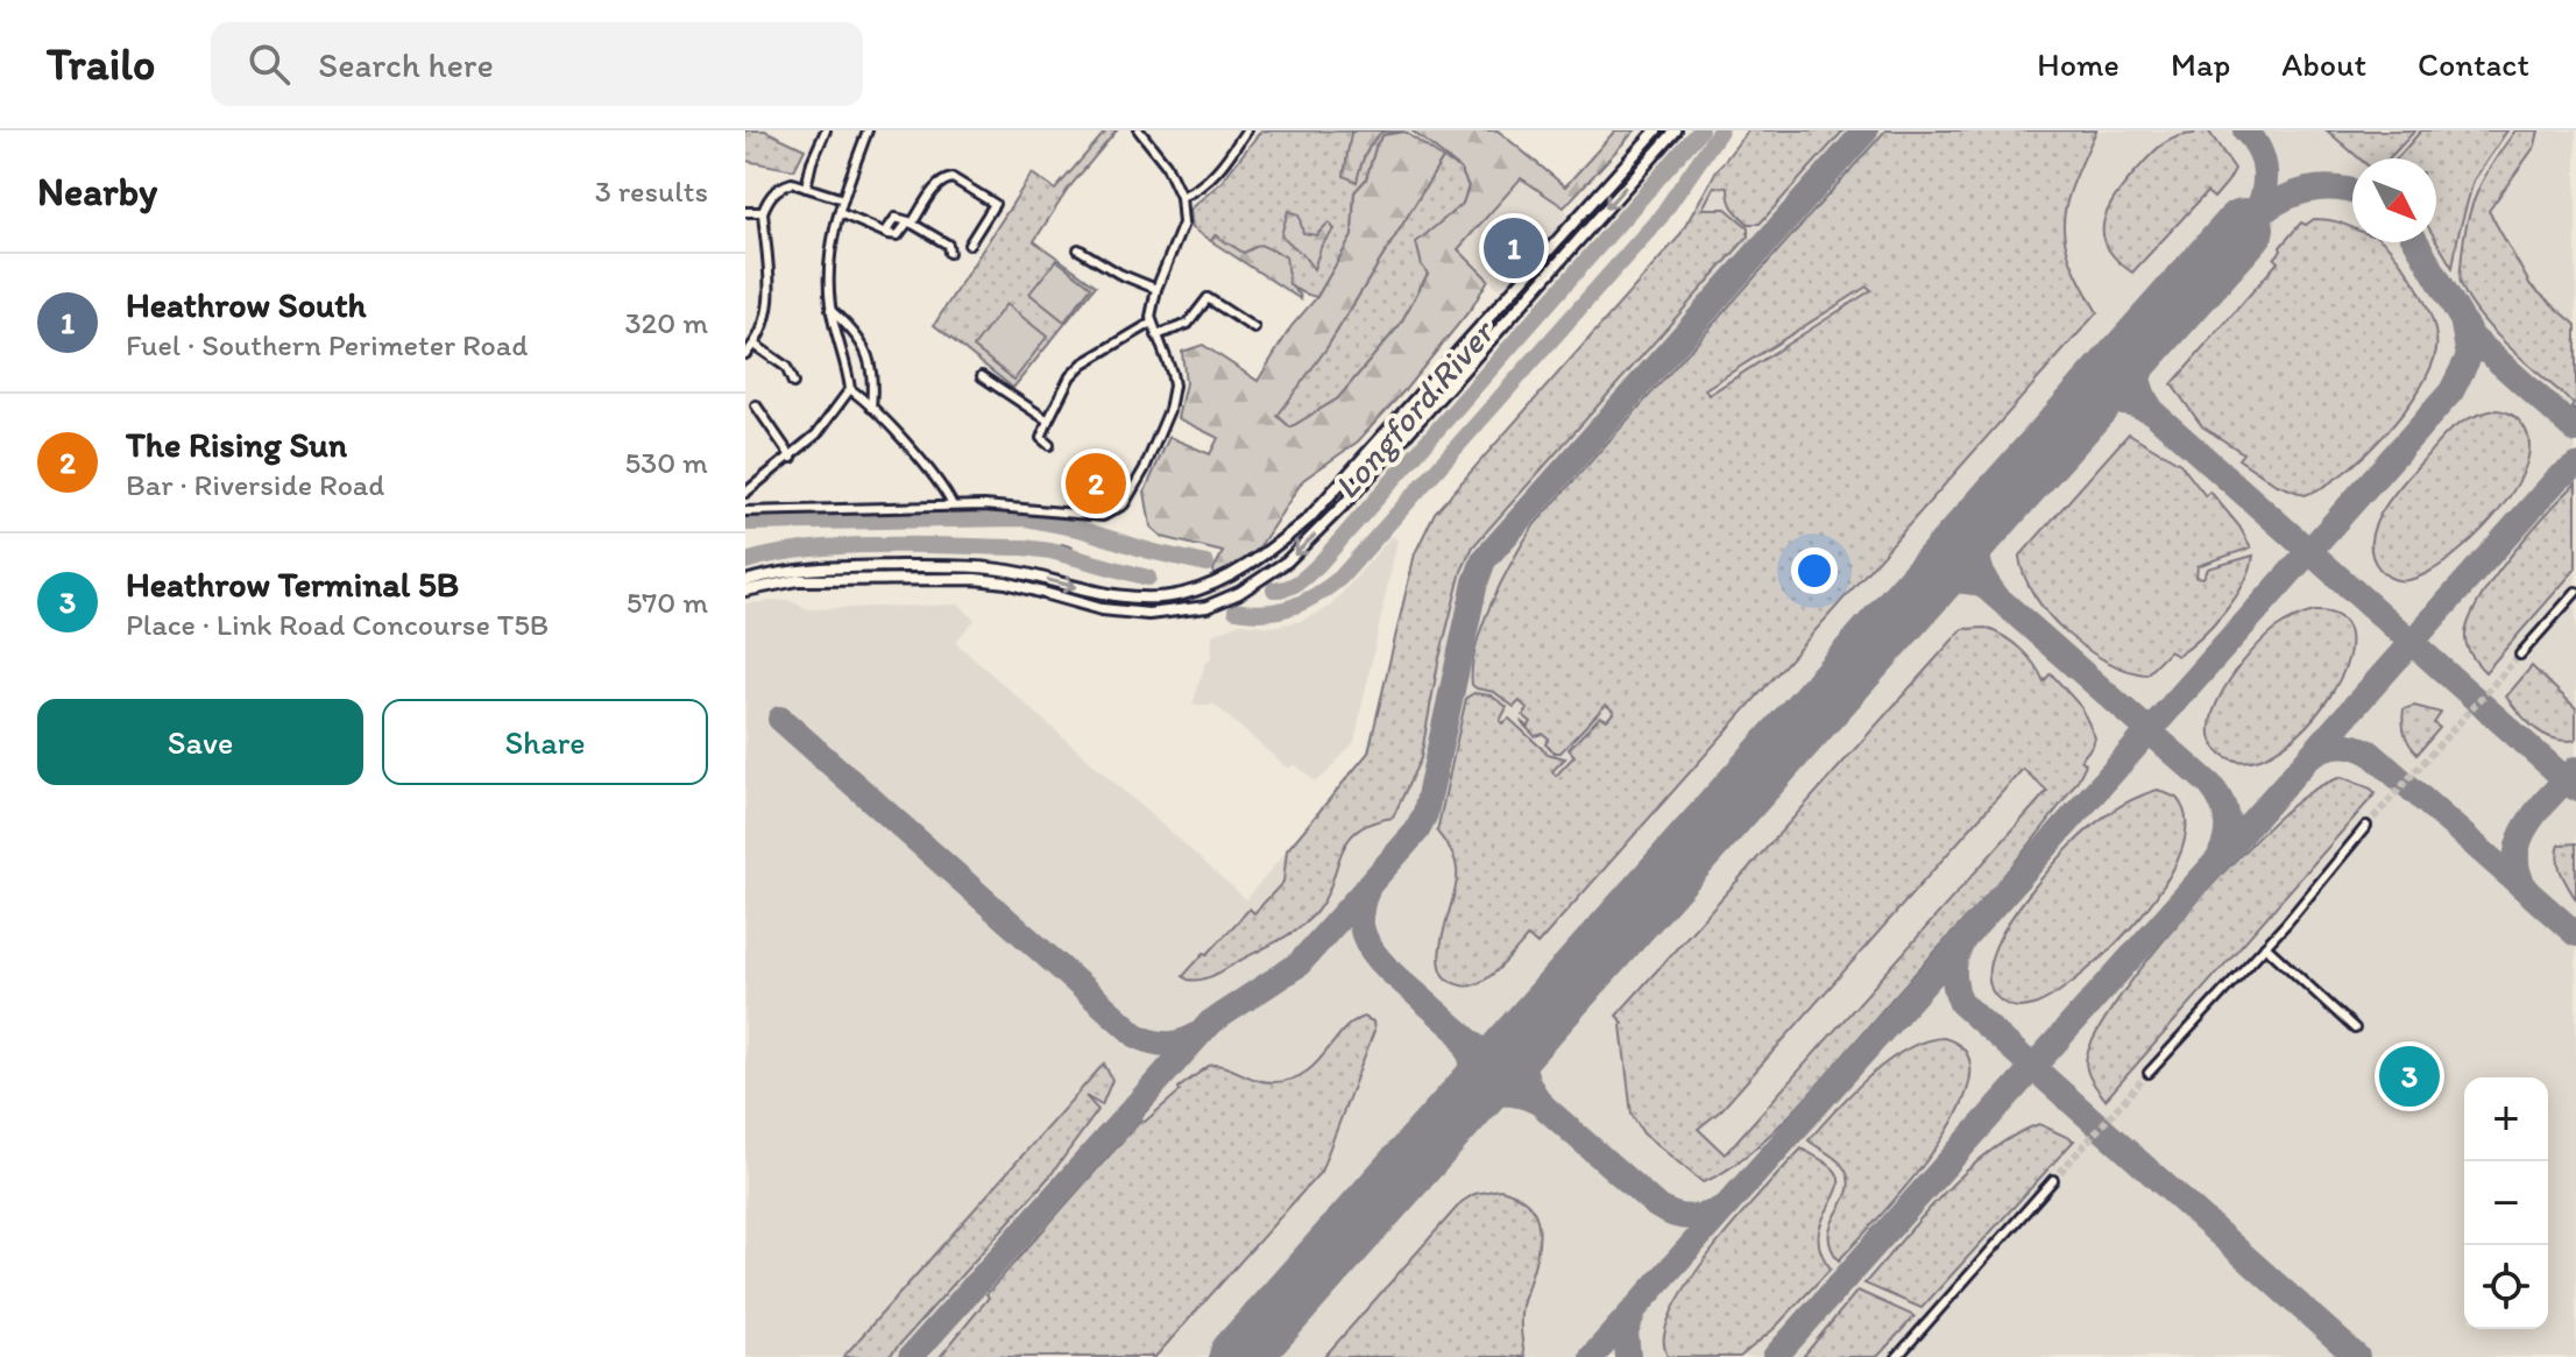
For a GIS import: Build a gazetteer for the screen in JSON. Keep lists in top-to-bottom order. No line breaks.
{"water":["Longford River"],"north":"bottom right","page":{"header":"Trailo","search":"Search here","nav":["Home","Map","About","Contact"],"heading":["Nearby","3 results"],"pins":["1","2","3"],"list":[{"mark":"1","name":"Heathrow South","note":"Fuel · Southern Perimeter Road","value":"320 m"},{"mark":"2","name":"The Rising Sun","note":"Bar · Riverside Road","value":"530 m"},{"mark":"3","name":"Heathrow Terminal 5B","note":"Place · Link Road Concourse T5B","value":"570 m"}],"buttons":["Save","Share"],"map_buttons":["+","−"]}}
